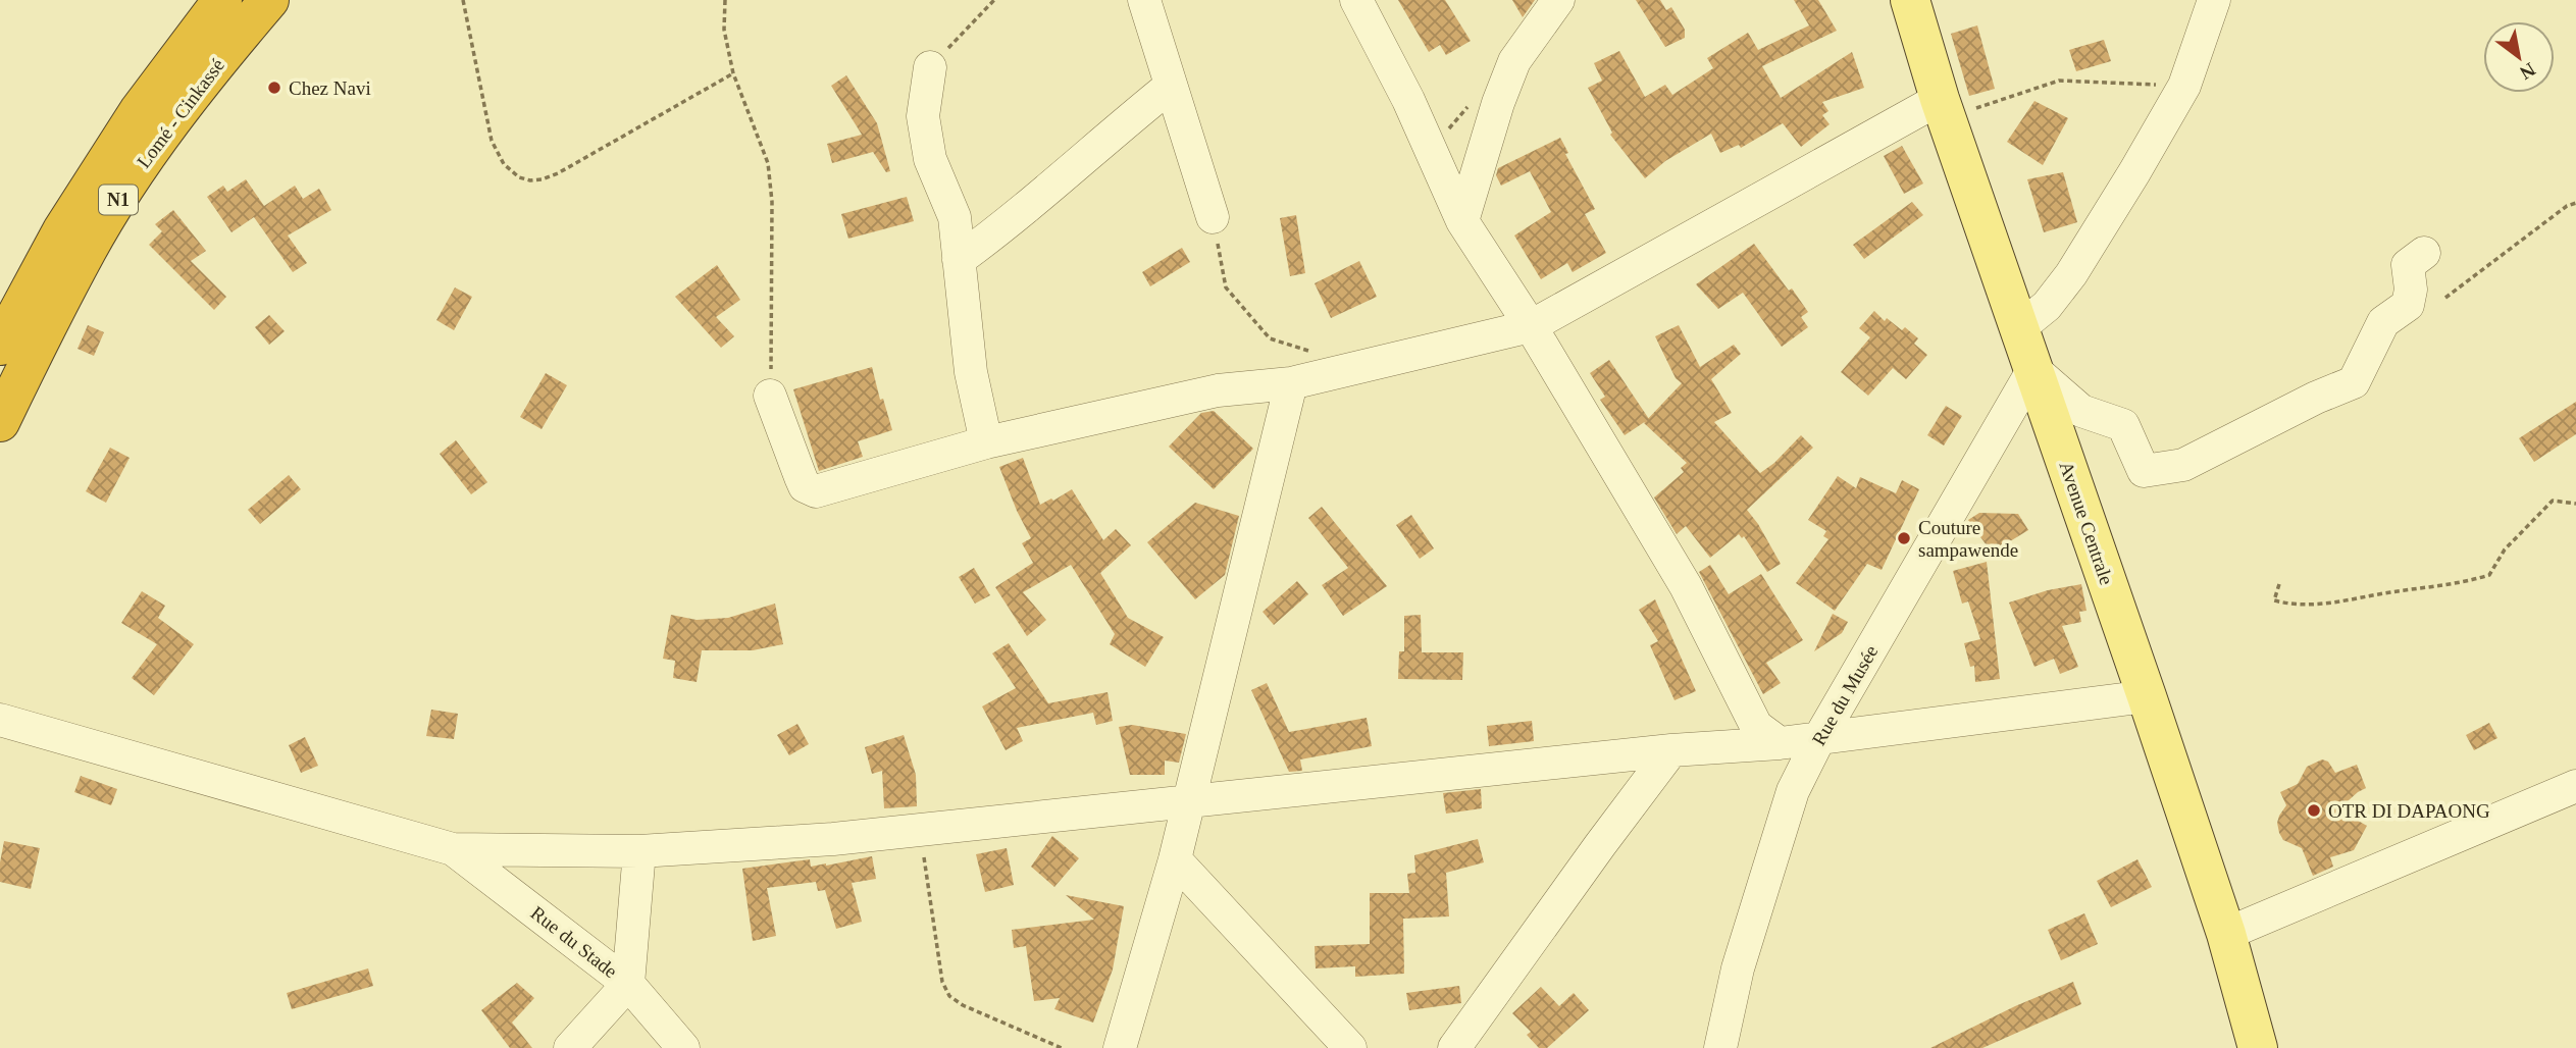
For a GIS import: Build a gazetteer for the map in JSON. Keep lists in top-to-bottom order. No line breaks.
{"streets":{"highway":["Lomé - Cinkassé","N1"],"main road":["Avenue Centrale"],"street":["Rue du Musée","Rue du Stade"]},"crossings":[["Avenue Centrale","Rue du Musée"]],"places":["Chez Navi","Couture sampawende","OTR DI DAPAONG"],"north":"bottom right"}
